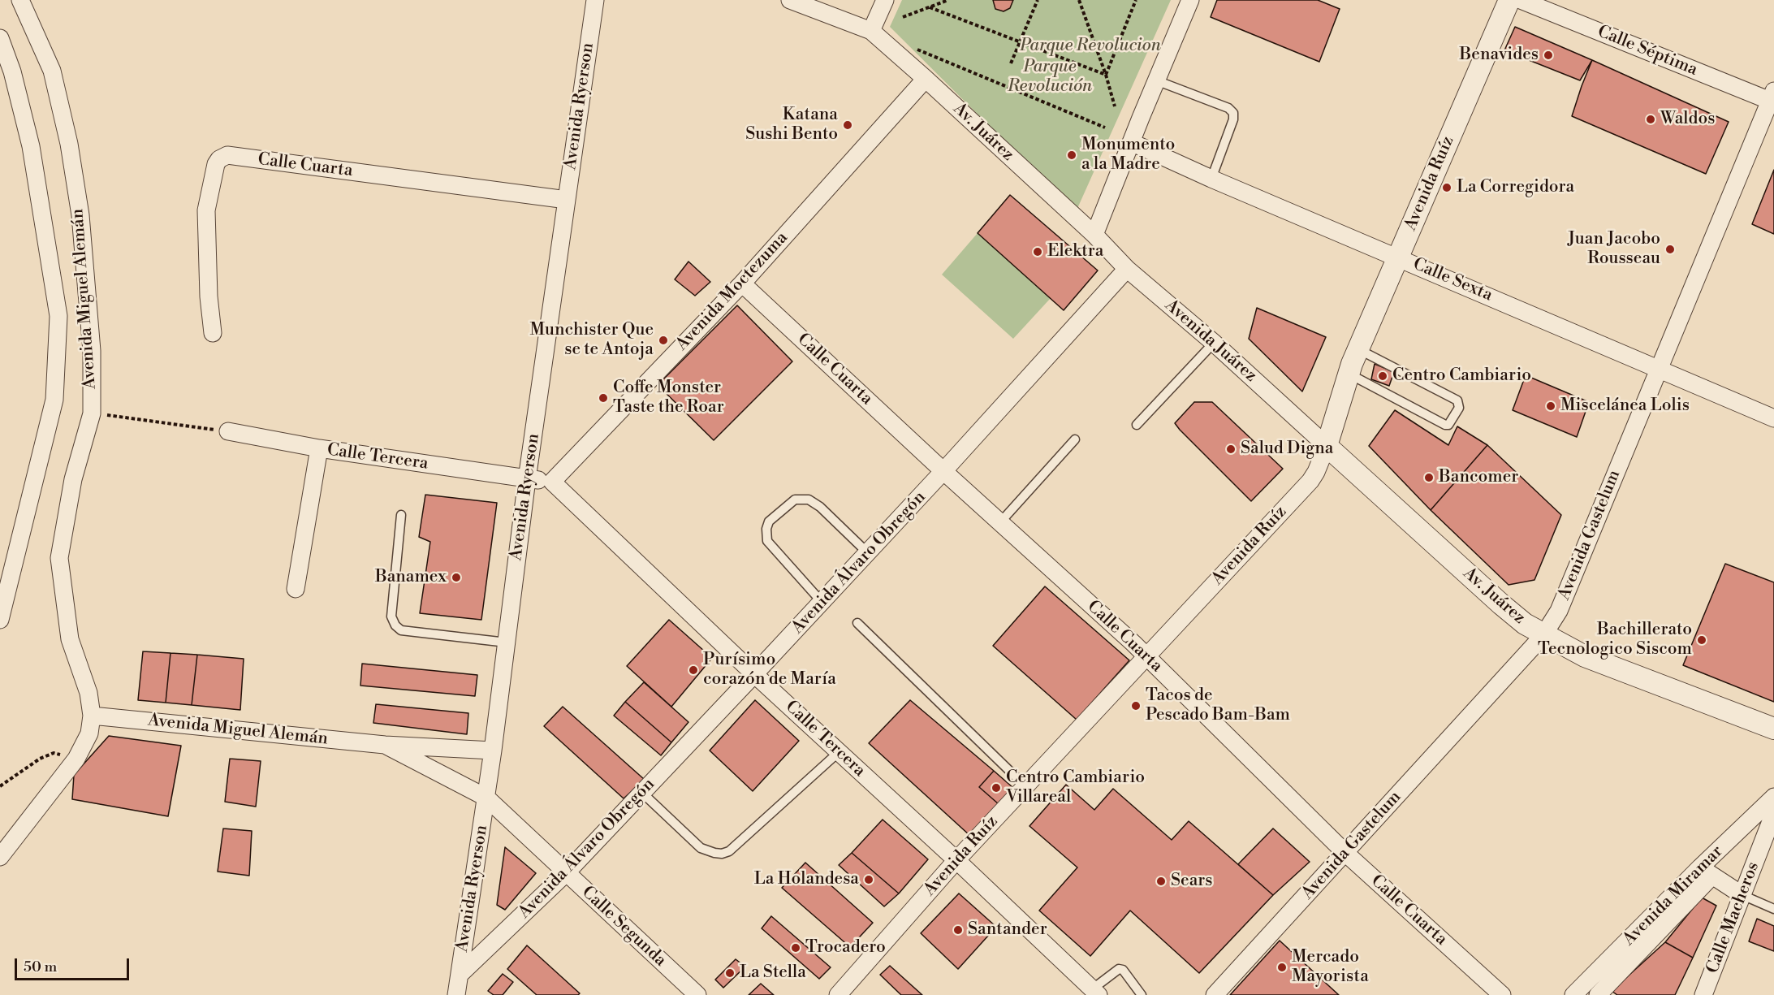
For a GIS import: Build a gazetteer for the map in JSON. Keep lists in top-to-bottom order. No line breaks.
{"streets":{"street":["Calle Séptima","Avenida Ryerson","Av. Juárez","Calle Cuarta","Avenida Ruíz","Calle Sexta","Avenida Moctezuma","Avenida Miguel Alemán","Avenida Juárez","Calle Tercera","Avenida Gastelum","Avenida Álvaro Obregón","Avenida Miramar","Calle Macheros","Calle Segunda"]},"crossings":[["Calle Séptima","Avenida Gastelum"],["Avenida Ryerson","Calle Cuarta"],["Avenida Ryerson","Avenida Miguel Alemán"],["Avenida Ryerson","Calle Tercera"],["Avenida Ryerson","Avenida Álvaro Obregón"],["Avenida Ryerson","Calle Segunda"],["Av. Juárez","Avenida Ruíz"],["Av. Juárez","Avenida Moctezuma"],["Av. Juárez","Avenida Juárez"],["Av. Juárez","Avenida Gastelum"],["Calle Cuarta","Avenida Ruíz"],["Calle Cuarta","Avenida Moctezuma"],["Calle Cuarta","Avenida Gastelum"],["Calle Cuarta","Avenida Álvaro Obregón"],["Avenida Ruíz","Calle Sexta"],["Avenida Ruíz","Avenida Juárez"],["Avenida Ruíz","Calle Tercera"],["Calle Sexta","Avenida Gastelum"],["Avenida Moctezuma","Calle Tercera"],["Avenida Miguel Alemán","Calle Segunda"],["Avenida Juárez","Avenida Álvaro Obregón"],["Calle Tercera","Avenida Álvaro Obregón"],["Avenida Álvaro Obregón","Calle Segunda"]],"parks":["Parque Revolucion","Parque Revolución"],"places":["Benavides","Waldos","Katana Sushi Bento","Monumento a la Madre","La Corregidora","Juan Jacobo Rousseau","Elektra","Munchister Que se te Antoja","Centro Cambiario","Coffe Monster Taste the Roar","Miscelánea Lolis","Salud Digna","Bancomer","Banamex","Bachillerato Tecnologico Siscom","Purísimo corazón de María","Tacos de Pescado Bam-Bam","Centro Cambiario Villareal","La Holandesa","Sears","Santander","Trocadero","Mercado Mayorista","La Stella"],"scale_bar":"50 m"}
